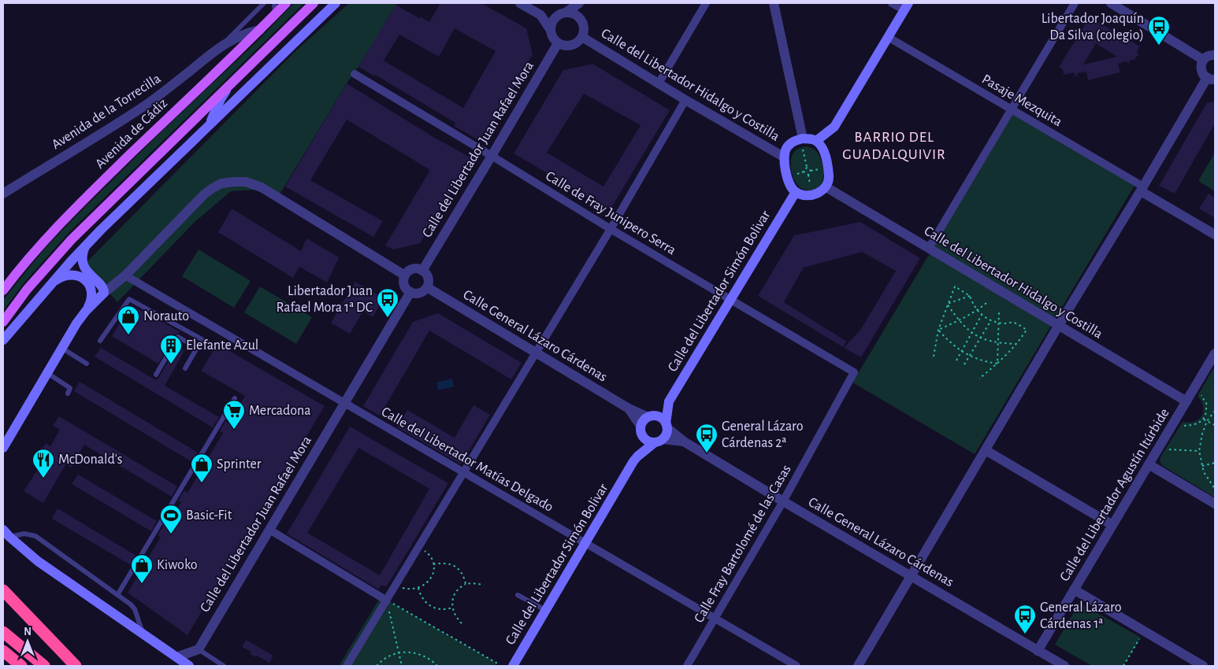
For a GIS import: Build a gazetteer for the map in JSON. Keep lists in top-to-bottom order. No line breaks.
{"streets":{"main road":["Avenida de Cádiz","Calle del Libertador Simón Bolivar"],"street":["Calle del Libertador Hidalgo y Costilla","Pasaje Mezquita","Avenida de la Torrecilla","Calle del Libertador Juan Rafael Mora","Calle de Fray Junipero Serra","Calle General Lázaro Cárdenas","Calle del Libertador Matías Delgado","Calle del Libertador Agustín Itúrbide","Calle Fray Bartolomé de las Casas"]},"crossings":[["Calle del Libertador Hidalgo y Costilla","Calle del Libertador Juan Rafael Mora"],["Calle del Libertador Hidalgo y Costilla","Calle del Libertador Agustín Itúrbide"],["Avenida de la Torrecilla","Avenida de Cádiz"],["Calle del Libertador Juan Rafael Mora","Calle de Fray Junipero Serra"],["Calle del Libertador Juan Rafael Mora","Calle General Lázaro Cárdenas"],["Calle del Libertador Juan Rafael Mora","Calle del Libertador Matías Delgado"],["Calle de Fray Junipero Serra","Calle del Libertador Simón Bolivar"],["Calle de Fray Junipero Serra","Calle Fray Bartolomé de las Casas"],["Calle del Libertador Simón Bolivar","Calle General Lázaro Cárdenas"],["Calle del Libertador Simón Bolivar","Calle del Libertador Matías Delgado"],["Calle General Lázaro Cárdenas","Calle del Libertador Agustín Itúrbide"],["Calle General Lázaro Cárdenas","Calle Fray Bartolomé de las Casas"],["Calle del Libertador Matías Delgado","Calle Fray Bartolomé de las Casas"]],"districts":["BARRIO DEL GUADALQUIVIR"],"places":{"bus stop":["Libertador Joaquín Da Silva (colegio)","Libertador Juan Rafael Mora 1ª DC","General Lázaro Cárdenas 2ª","General Lázaro Cárdenas 1ª"],"shop":["Norauto","Sprinter","Kiwoko"],"building":["Elefante Azul"],"supermarket":["Mercadona"],"restaurant":["McDonald's"],"sports":["Basic-Fit"]},"north":"top"}
